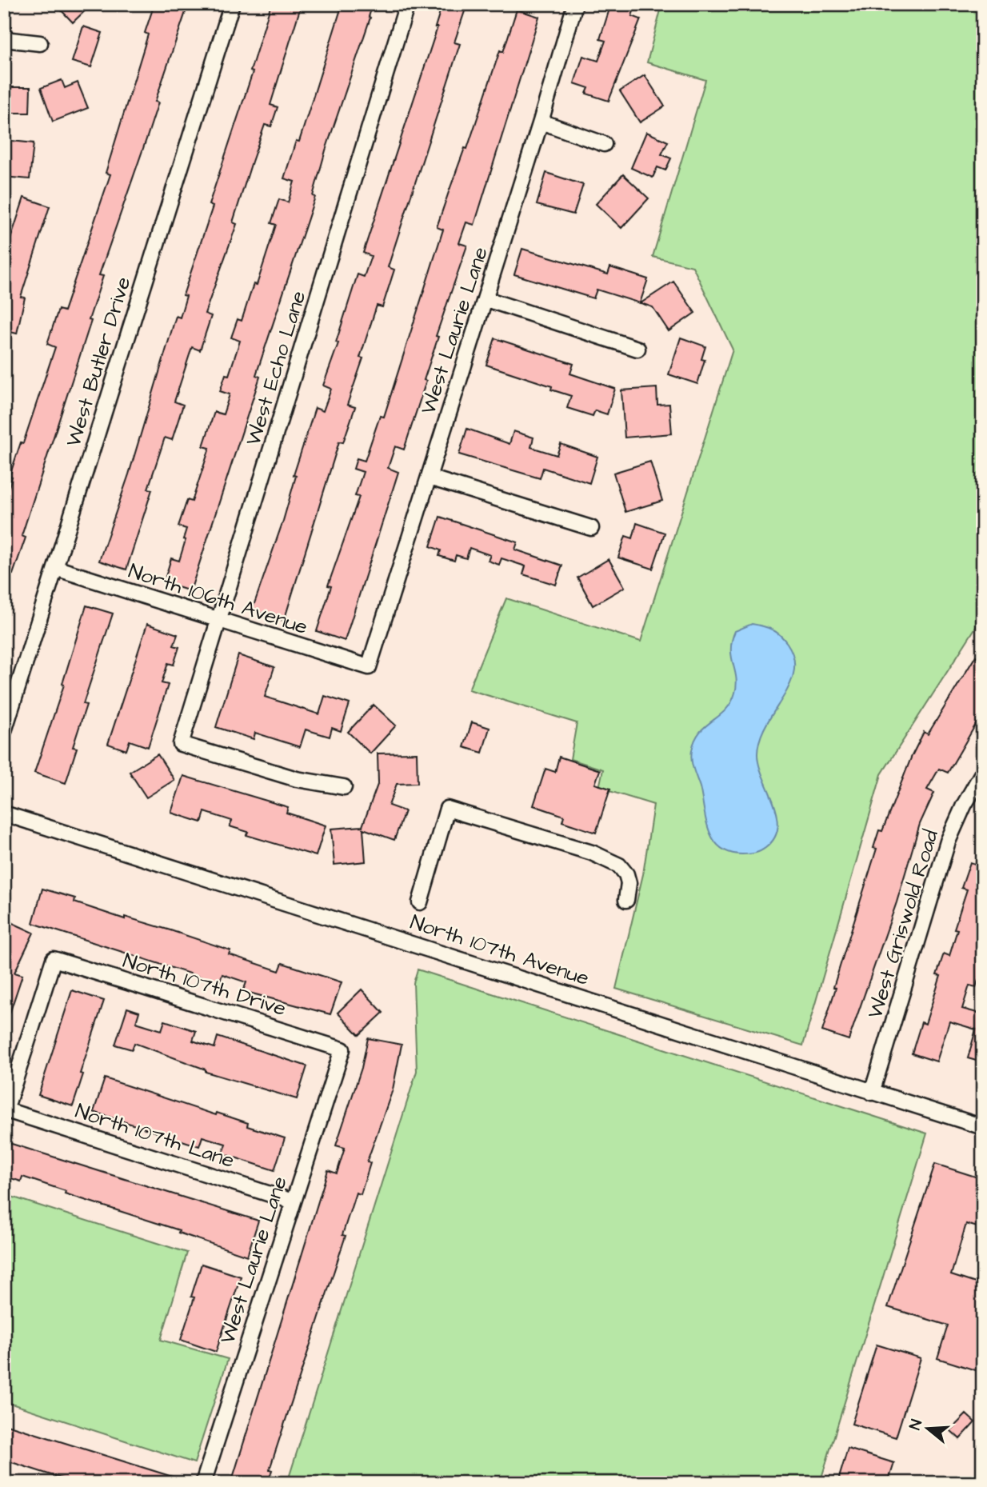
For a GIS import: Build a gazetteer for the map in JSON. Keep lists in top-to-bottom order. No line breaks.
{"streets":{"street":["West Laurie Lane","West Butler Drive","West Echo Lane","North 106th Avenue","West Griswold Road","North 107th Avenue","North 107th Drive","North 107th Lane"]},"crossings":[["West Laurie Lane","North 106th Avenue"],["West Laurie Lane","North 107th Drive"],["West Laurie Lane","North 107th Lane"],["West Butler Drive","North 106th Avenue"],["West Echo Lane","North 106th Avenue"],["West Griswold Road","North 107th Avenue"],["North 107th Drive","North 107th Lane"]],"north":"left"}
